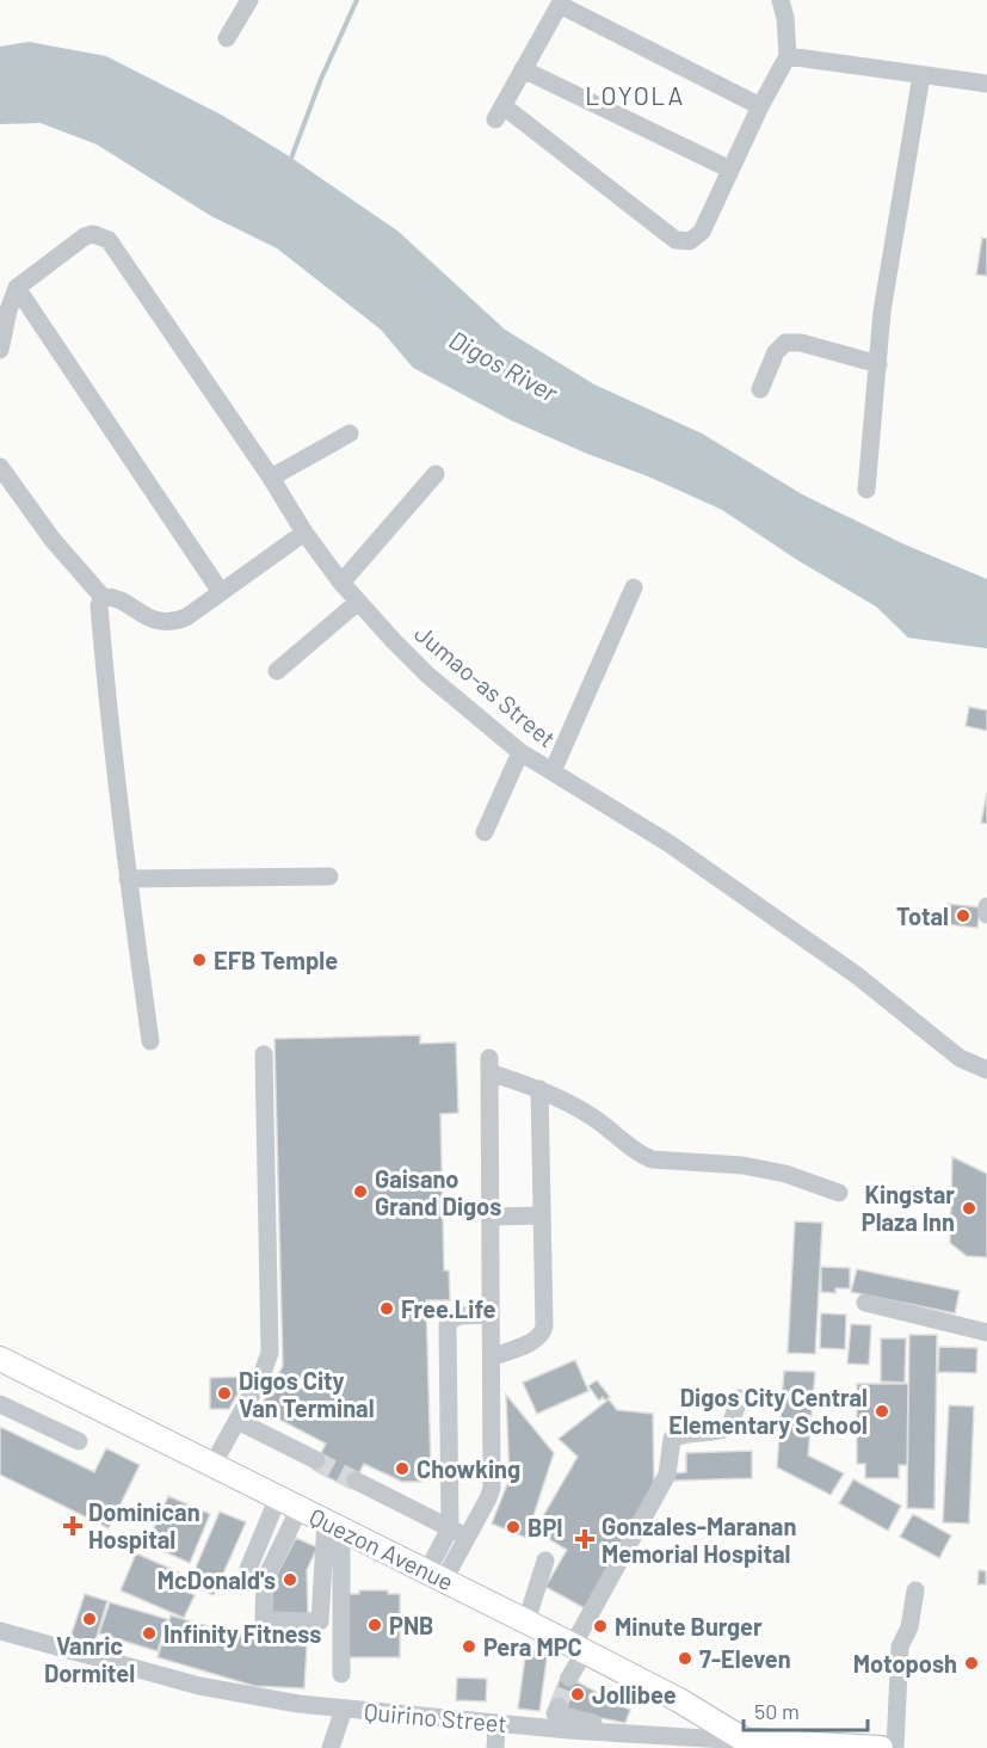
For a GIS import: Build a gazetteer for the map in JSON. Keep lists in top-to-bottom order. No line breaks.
{"streets":{"main road":["Quezon Avenue","Quirino Street"],"street":["Jumao-as Street"]},"crossings":[["Quezon Avenue","Quirino Street"]],"districts":["LOYOLA"],"water":["Digos River"],"places":{"other":["Total","EFB Temple","Gaisano Grand Digos","Kingstar Plaza Inn","Free.Life","Digos City Van Terminal","Digos City Central Elementary School","Chowking","BPI","McDonald's","Vanric Dormitel","PNB","Minute Burger","Infinity Fitness","Pera MPC","7-Eleven","Motoposh","Jollibee"],"health":["Dominican Hospital","Gonzales-Maranan Memorial Hospital"]},"scale_bar":"50 m"}
